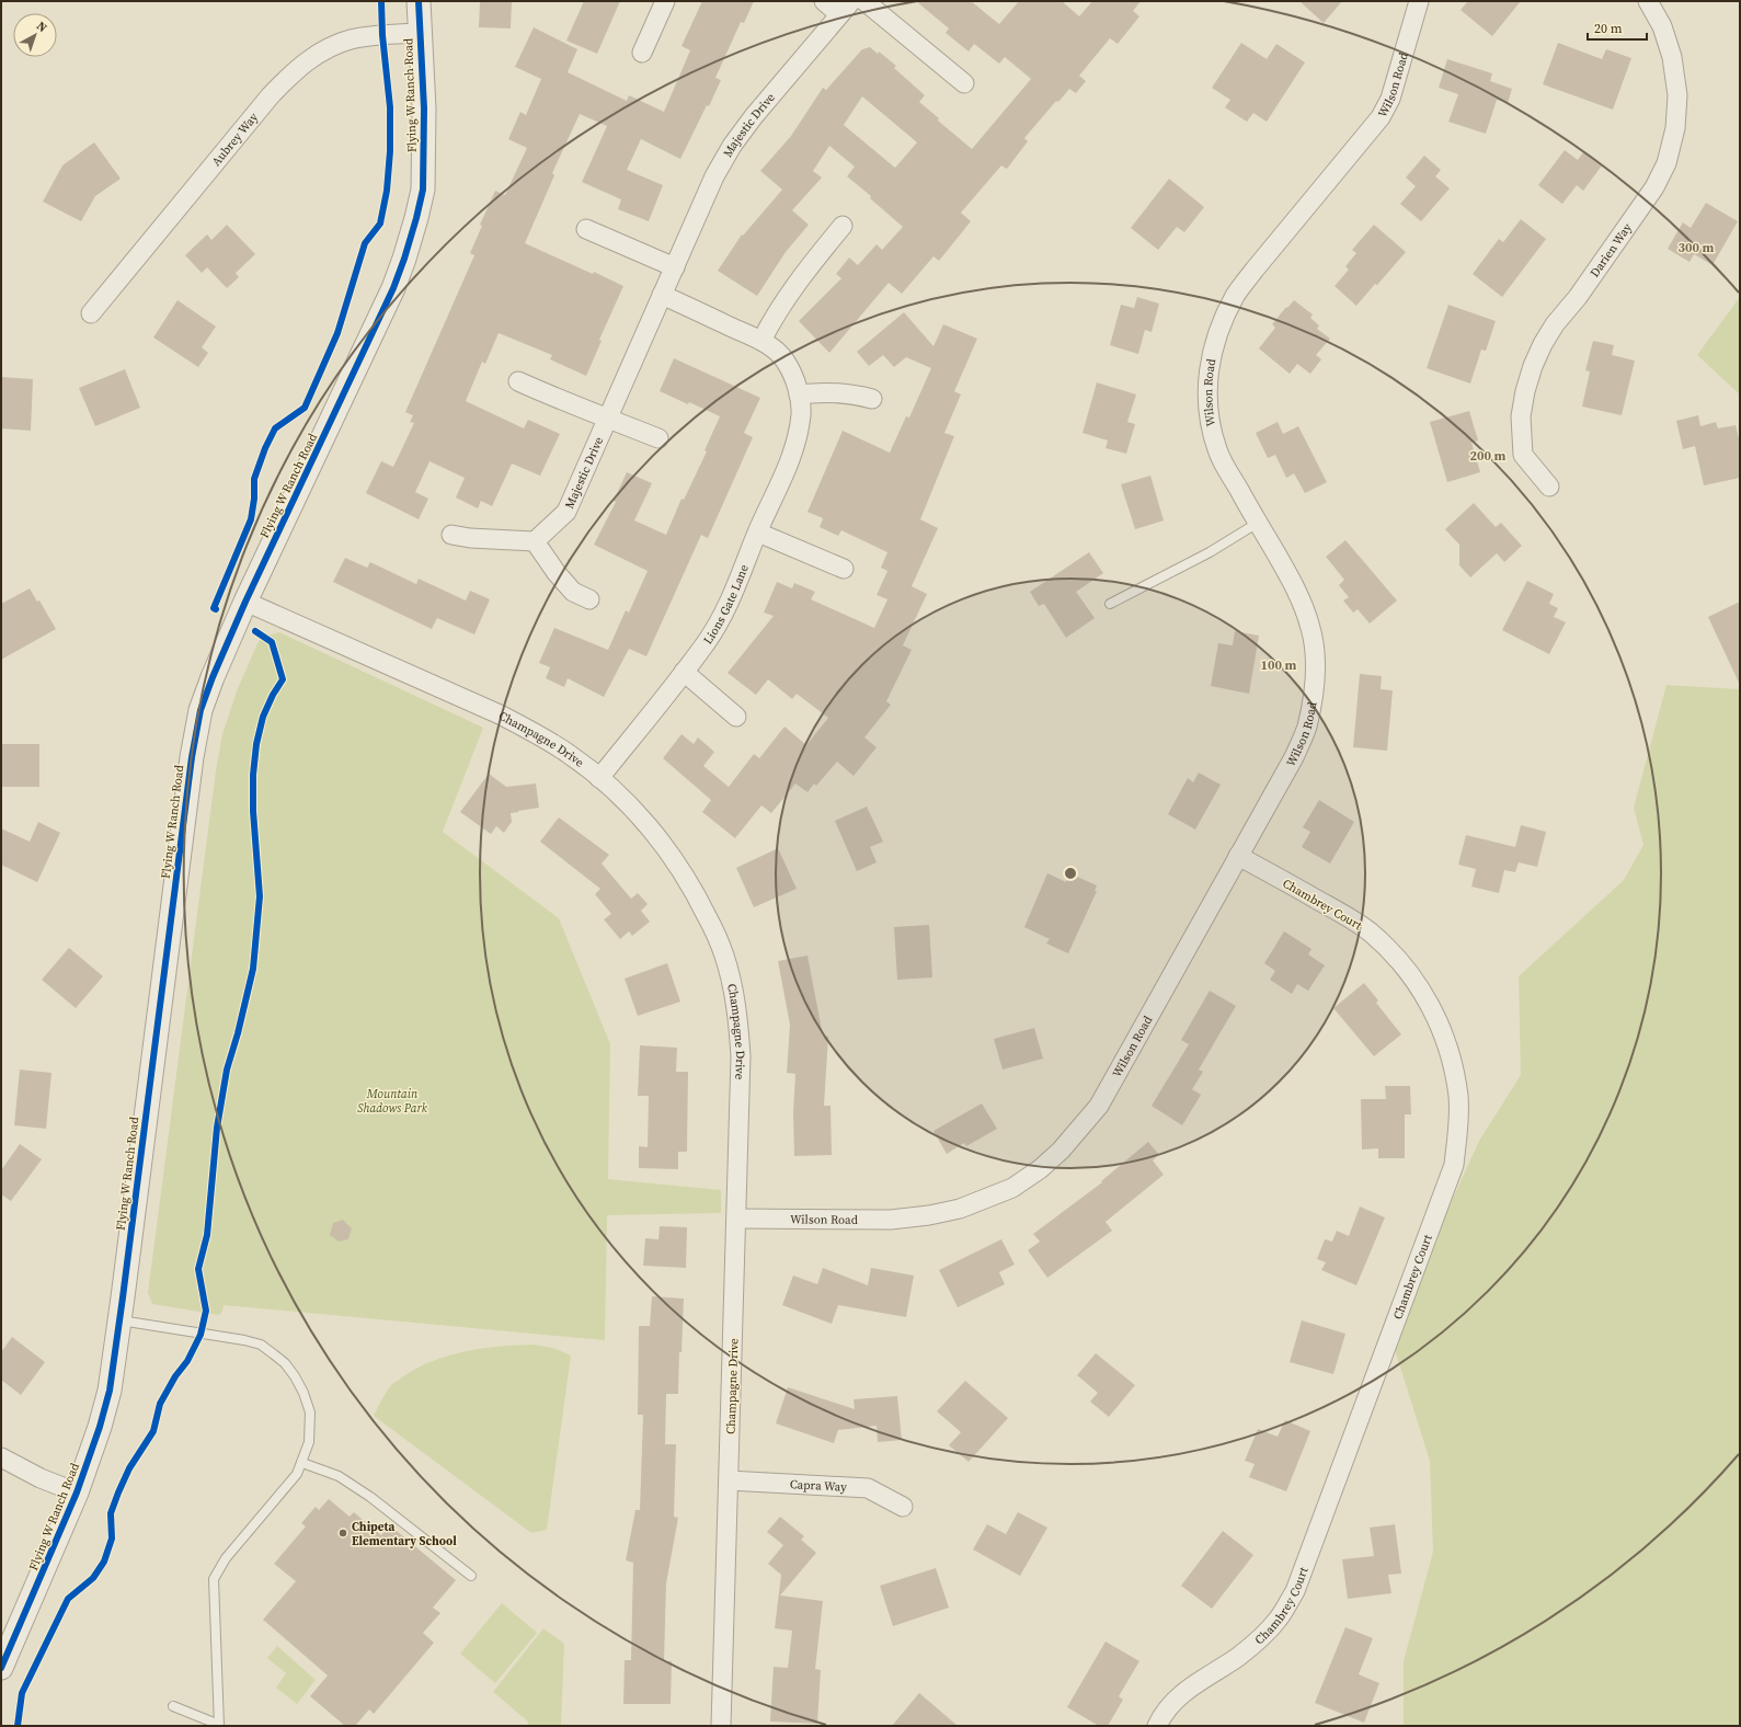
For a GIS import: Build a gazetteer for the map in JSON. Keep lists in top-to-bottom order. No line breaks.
{"streets":{"street":["Wilson Road","Flying W Ranch Road","Majestic Drive","Aubrey Way","Darien Way","Lions Gate Lane","Champagne Drive","Chambrey Court","Capra Way"]},"crossings":[["Wilson Road","Champagne Drive"],["Wilson Road","Chambrey Court"],["Flying W Ranch Road","Aubrey Way"],["Flying W Ranch Road","Champagne Drive"],["Majestic Drive","Lions Gate Lane"],["Lions Gate Lane","Champagne Drive"],["Champagne Drive","Capra Way"]],"parks":["Mountain Shadows Park"],"places":["Chipeta Elementary School"],"scale_bar":"20 m","north":"top right","rings":["300 m","200 m","100 m"]}
